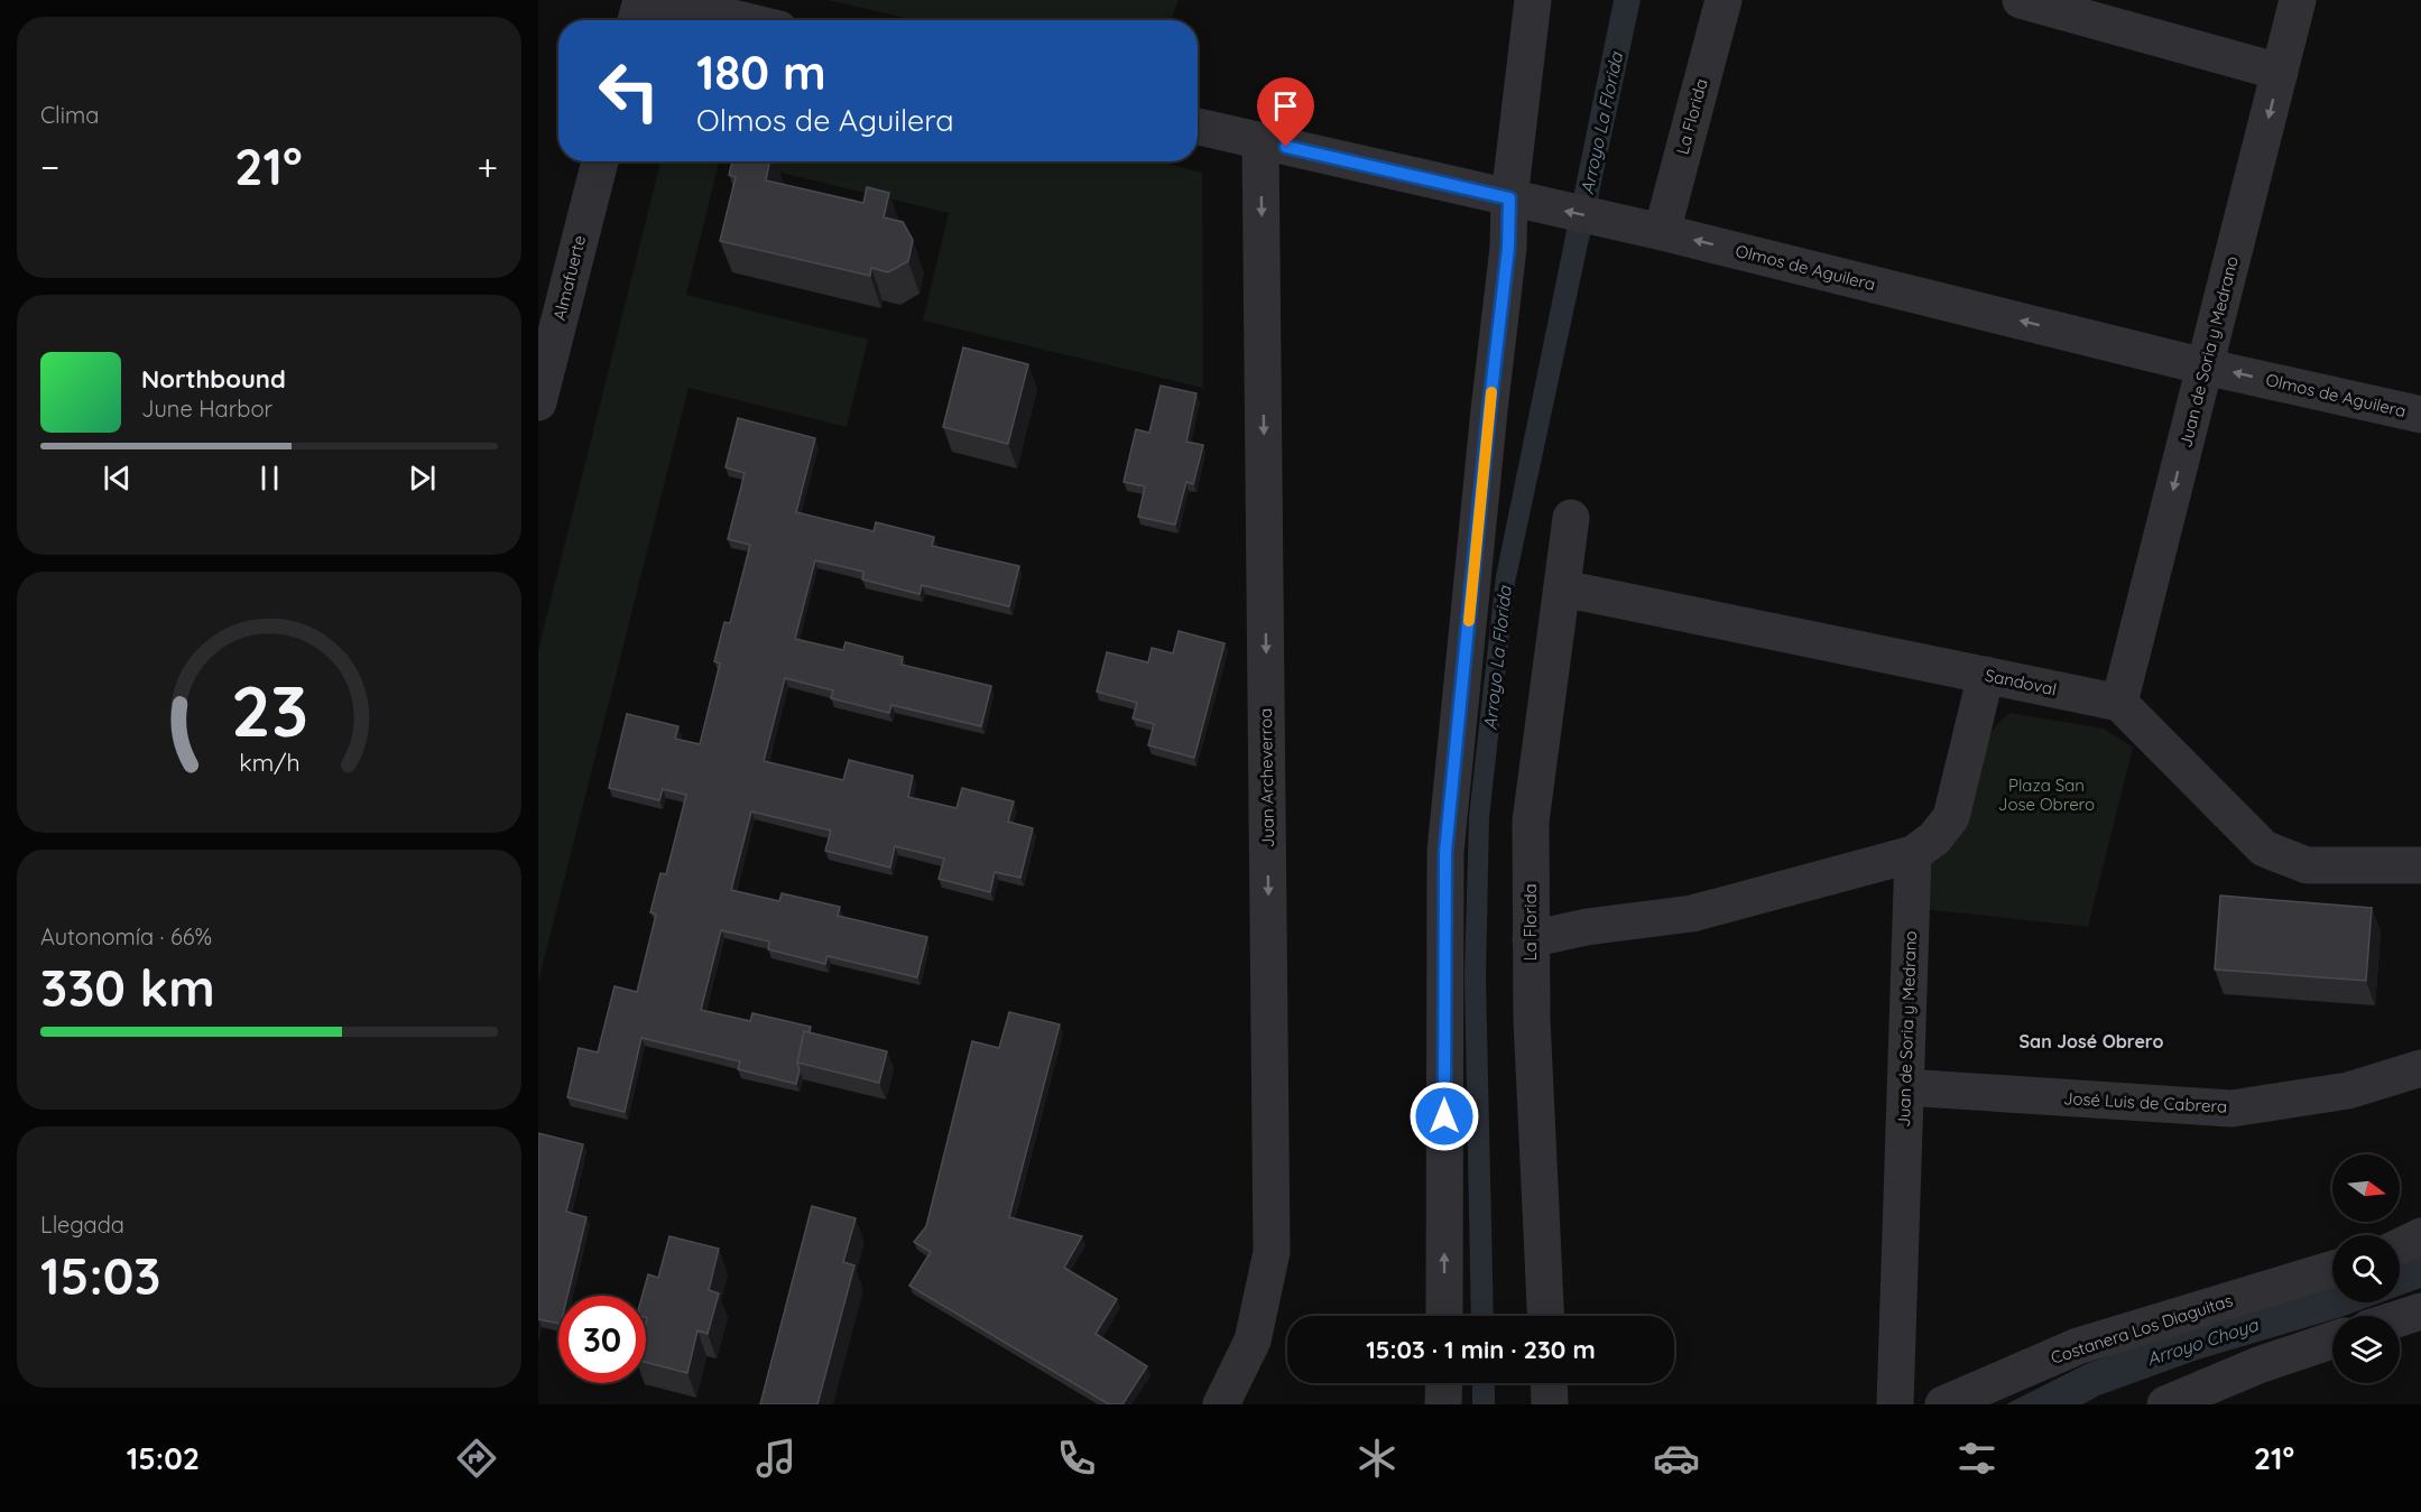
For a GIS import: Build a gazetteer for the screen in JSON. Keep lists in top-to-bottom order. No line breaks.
{"streets":{"street":["La Florida","Olmos de Aguilera","Almafuerte","Juan de Soria y Medrano","Sandoval","Juan Archeverroa","José Luis de Cabrera","Costanera Los Diaguitas"]},"crossings":[["La Florida","Olmos de Aguilera"],["La Florida","Sandoval"],["Olmos de Aguilera","Juan de Soria y Medrano"],["Olmos de Aguilera","Juan Archeverroa"],["Juan de Soria y Medrano","Sandoval"],["Juan de Soria y Medrano","José Luis de Cabrera"]],"one_way":["Olmos de Aguilera","Juan de Soria y Medrano"],"districts":["San José Obrero"],"water":["Arroyo La Florida","Arroyo Choya"],"parks":["Plaza San Jose Obrero"],"north":"right","page":{"tile":["Clima",["Autonomía · 66%","330 km"],["Llegada","15:03"]],"turn":["180 m","Olmos de Aguilera"],"heat":["−","21°","+"],"song":["Northbound","June Harbor"],"limit":"30","trip":"15:03 · 1 min · 230 m","tabs":["15:02","21°"],"gauge":["23","km/h"]}}
